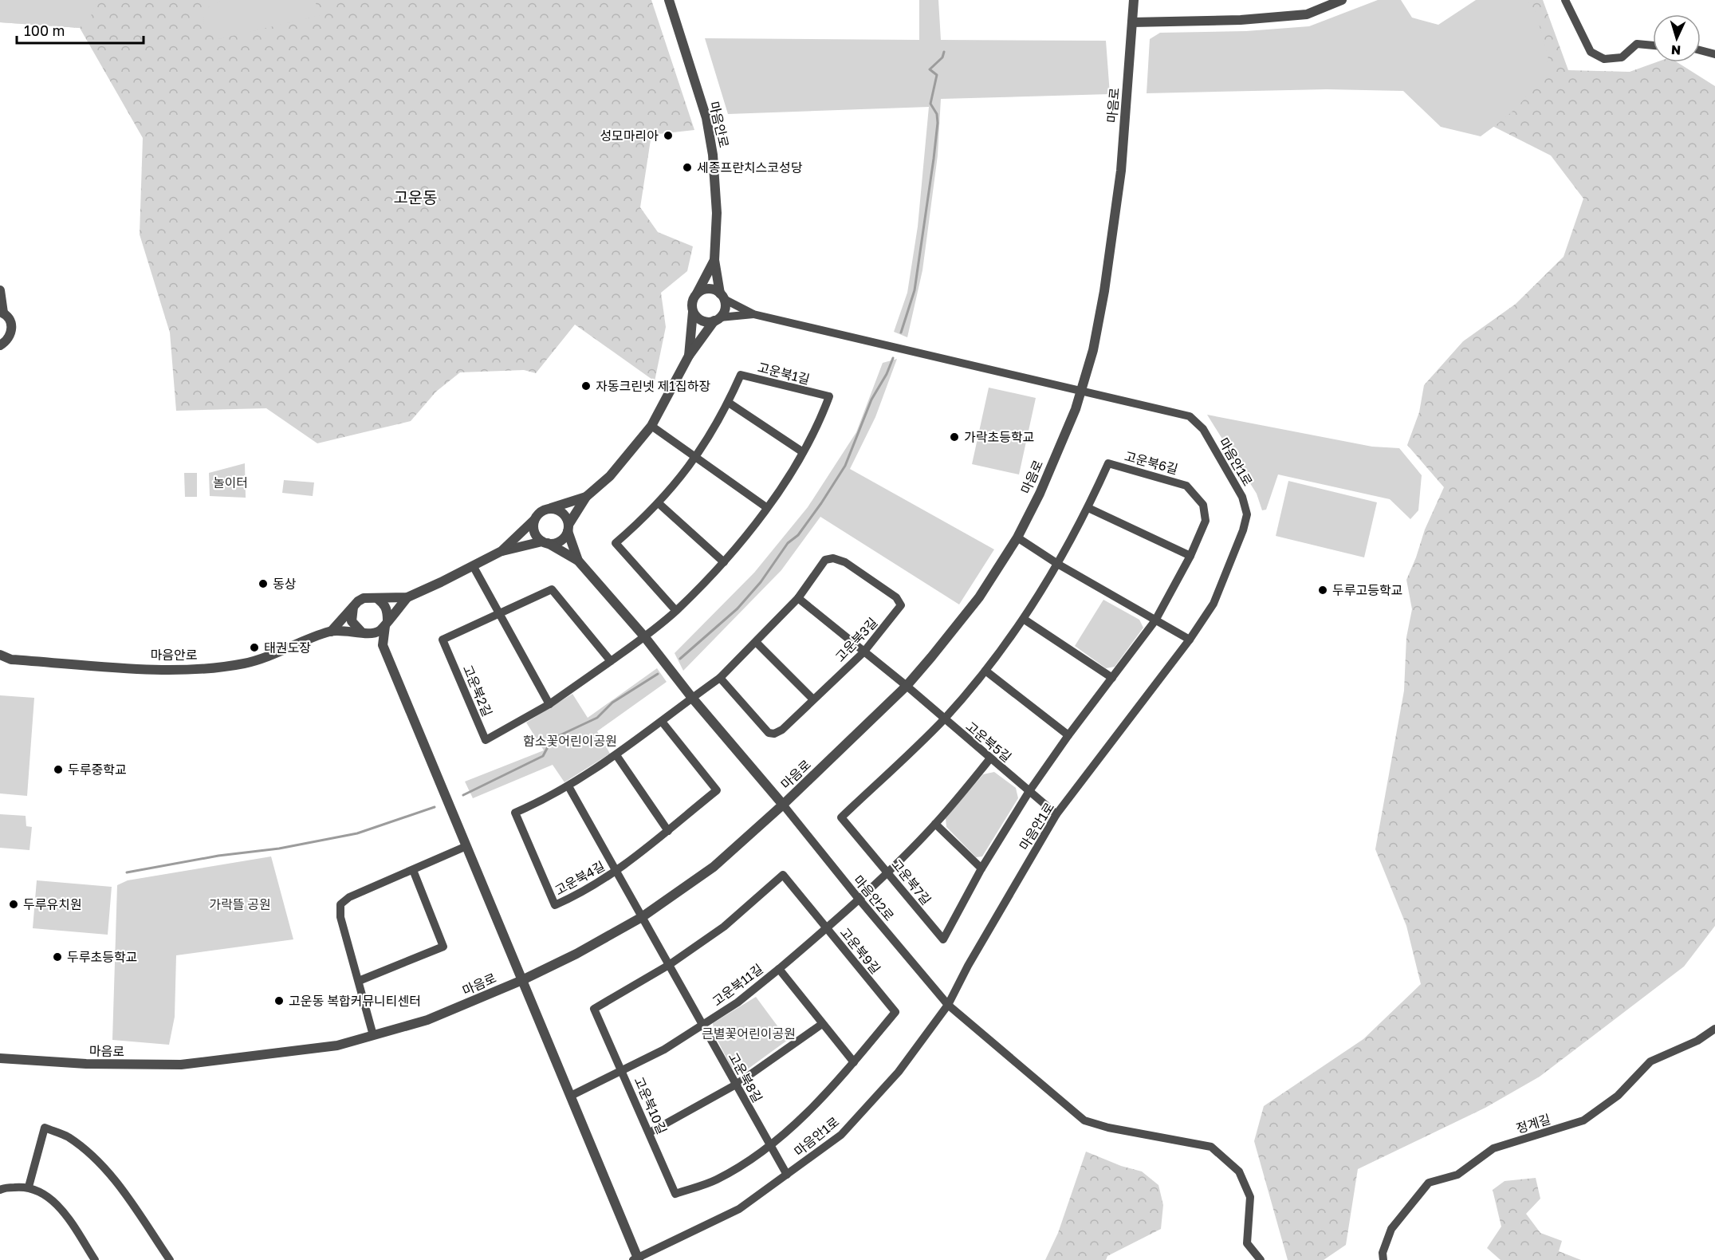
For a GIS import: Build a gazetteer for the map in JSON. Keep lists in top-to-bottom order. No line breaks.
{"streets":{"street":["마음로","마음안로","고운북1길","마음안1로","고운북6길","고운북3길","고운북2길","고운북5길","고운북4길","고운북7길","마음안2로","고운북9길","고운북11길","고운북8길","고운북10길","정계길"]},"crossings":[["마음로","마음안1로"],["마음로","고운북5길"],["마음로","마음안2로"],["마음로","고운북8길"],["고운북1길","고운북2길"],["마음안1로","고운북5길"],["마음안1로","마음안2로"],["마음안1로","고운북8길"],["고운북6길","고운북5길"],["고운북6길","고운북7길"],["고운북3길","고운북5길"],["고운북3길","고운북4길"],["고운북5길","고운북7길"],["고운북4길","고운북8길"],["고운북9길","고운북11길"],["고운북9길","고운북8길"],["고운북9길","고운북10길"],["고운북11길","고운북8길"],["고운북11길","고운북10길"],["고운북8길","고운북10길"]],"districts":["고운동"],"parks":["놀이터","함소꽃어린이공원","가락뜰 공원","큰별꽃어린이공원"],"places":["성모마리아","세종프란치스코성당","자동크린넷 제1집하장","가락초등학교","동상","두루고등학교","태권도장","두루중학교","두루유치원","두루초등학교","고운동 복합커뮤니티센터"],"scale_bar":"100 m","north":"bottom"}
